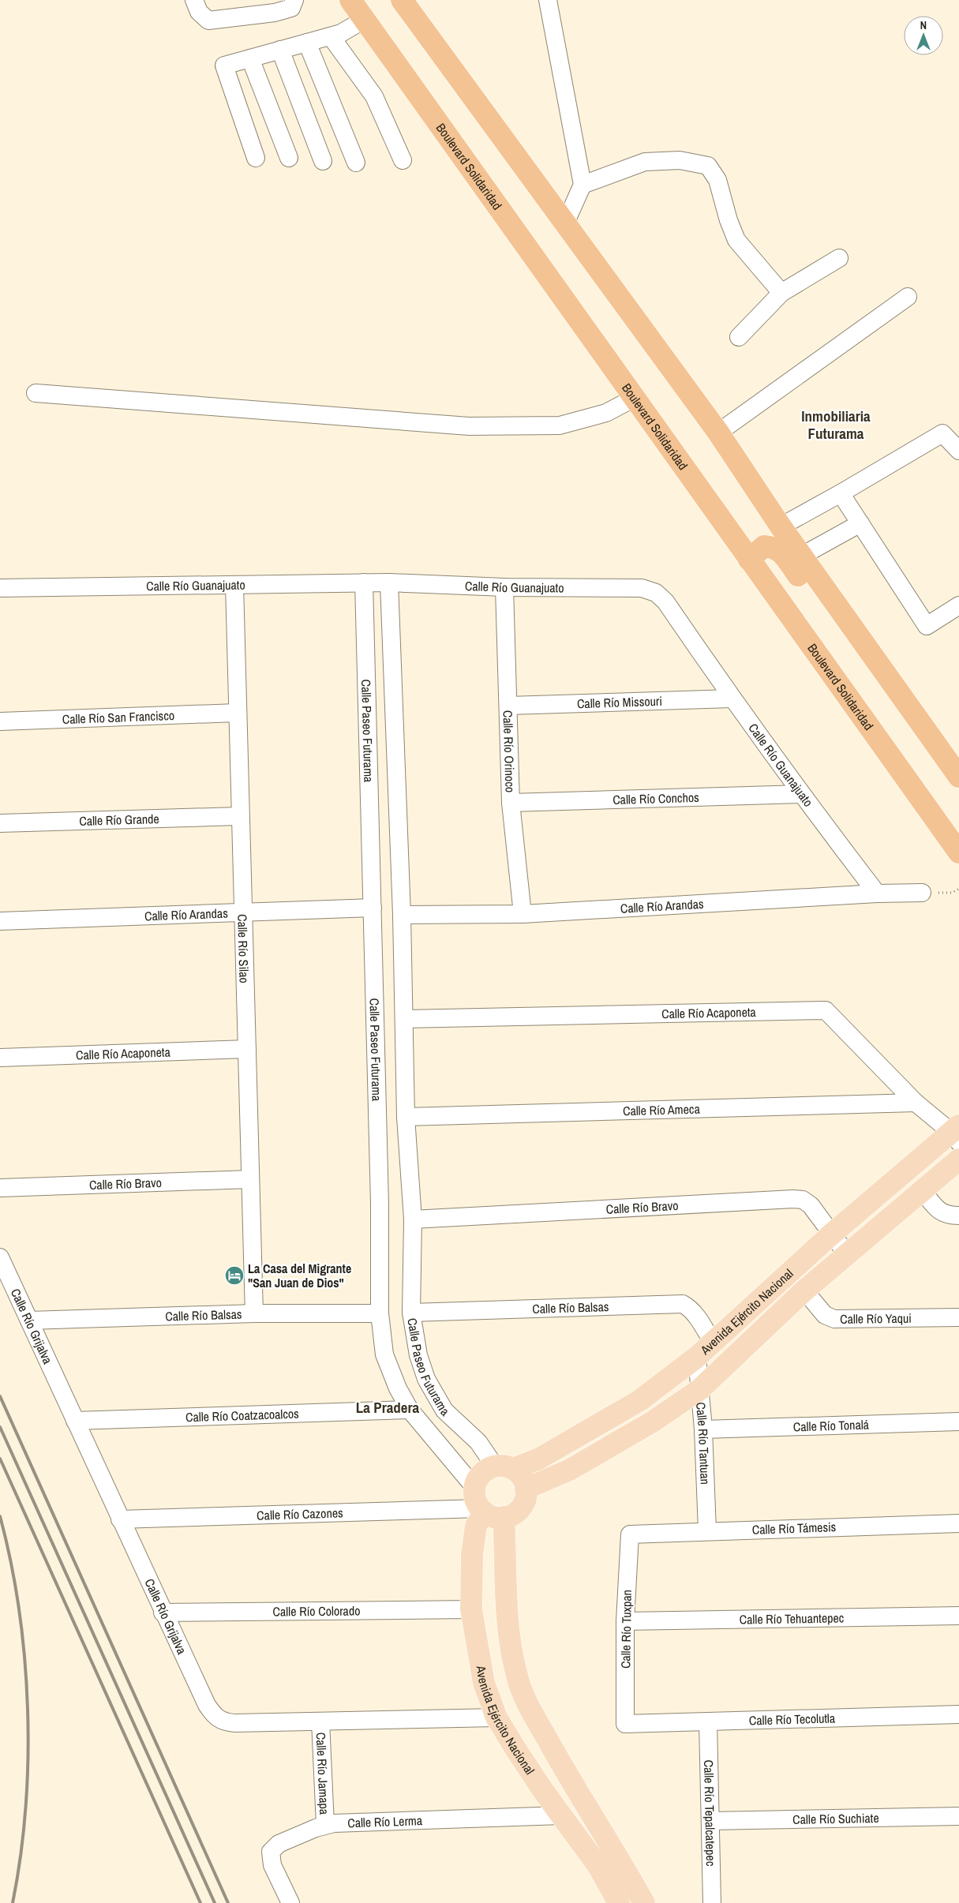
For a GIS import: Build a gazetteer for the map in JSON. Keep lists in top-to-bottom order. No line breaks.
{"streets":{"highway":["Boulevard Solidaridad"],"main road":["Avenida Ejército Nacional"],"street":["Calle Río Guanajuato","Calle Río Missouri","Calle Río San Francisco","Calle Paseo Futurama","Calle Río Orinoco","Calle Río Conchos","Calle Río Grande","Calle Río Arandas","Calle Río Silao","Calle Río Acaponeta","Calle Río Ameca","Calle Río Bravo","Calle Río Balsas","Calle Río Yaqui","Calle Río Grijalva","Calle Río Coatzacoalcos","Calle Río Tonalá","Calle Río Tantuan","Calle Río Cazones","Calle Río Támesis","Calle Río Colorado","Calle Río Tehuantepec","Calle Río Tuxpan","Calle Río Tecolutla","Calle Río Jamapa","Calle Río Tepalcatepec","Calle Río Suchiate","Calle Río Lerma"]},"crossings":[["Calle Río Guanajuato","Calle Río Missouri"],["Calle Río Guanajuato","Calle Paseo Futurama"],["Calle Río Guanajuato","Calle Río Orinoco"],["Calle Río Guanajuato","Calle Río Conchos"],["Calle Río Guanajuato","Calle Río Arandas"],["Calle Río Guanajuato","Calle Río Silao"],["Calle Río Missouri","Calle Río Orinoco"],["Calle Río San Francisco","Calle Río Silao"],["Calle Paseo Futurama","Calle Río Arandas"],["Calle Paseo Futurama","Calle Río Acaponeta"],["Calle Paseo Futurama","Calle Río Ameca"],["Calle Paseo Futurama","Calle Río Bravo"],["Calle Paseo Futurama","Calle Río Balsas"],["Calle Paseo Futurama","Avenida Ejército Nacional"],["Calle Paseo Futurama","Calle Río Coatzacoalcos"],["Calle Paseo Futurama","Calle Río Cazones"],["Calle Río Orinoco","Calle Río Conchos"],["Calle Río Orinoco","Calle Río Arandas"],["Calle Río Grande","Calle Río Silao"],["Calle Río Arandas","Calle Río Silao"],["Calle Río Silao","Calle Río Acaponeta"],["Calle Río Silao","Calle Río Bravo"],["Calle Río Silao","Calle Río Balsas"],["Calle Río Acaponeta","Calle Río Ameca"],["Calle Río Acaponeta","Avenida Ejército Nacional"],["Calle Río Bravo","Avenida Ejército Nacional"],["Calle Río Balsas","Avenida Ejército Nacional"],["Calle Río Balsas","Calle Río Grijalva"],["Avenida Ejército Nacional","Calle Río Yaqui"],["Avenida Ejército Nacional","Calle Río Grijalva"],["Avenida Ejército Nacional","Calle Río Tantuan"],["Avenida Ejército Nacional","Calle Río Cazones"],["Avenida Ejército Nacional","Calle Río Colorado"],["Avenida Ejército Nacional","Calle Río Lerma"],["Calle Río Grijalva","Calle Río Coatzacoalcos"],["Calle Río Grijalva","Calle Río Cazones"],["Calle Río Grijalva","Calle Río Colorado"],["Calle Río Grijalva","Calle Río Jamapa"],["Calle Río Tonalá","Calle Río Tantuan"],["Calle Río Tantuan","Calle Río Támesis"],["Calle Río Támesis","Calle Río Tuxpan"],["Calle Río Tehuantepec","Calle Río Tuxpan"],["Calle Río Tuxpan","Calle Río Tecolutla"],["Calle Río Tecolutla","Calle Río Tepalcatepec"],["Calle Río Jamapa","Calle Río Lerma"],["Calle Río Tepalcatepec","Calle Río Suchiate"]],"districts":["Inmobiliaria Futurama","La Pradera"],"places":{"hotel":["La Casa del Migrante \"San Juan de Dios\""]},"north":"top"}
